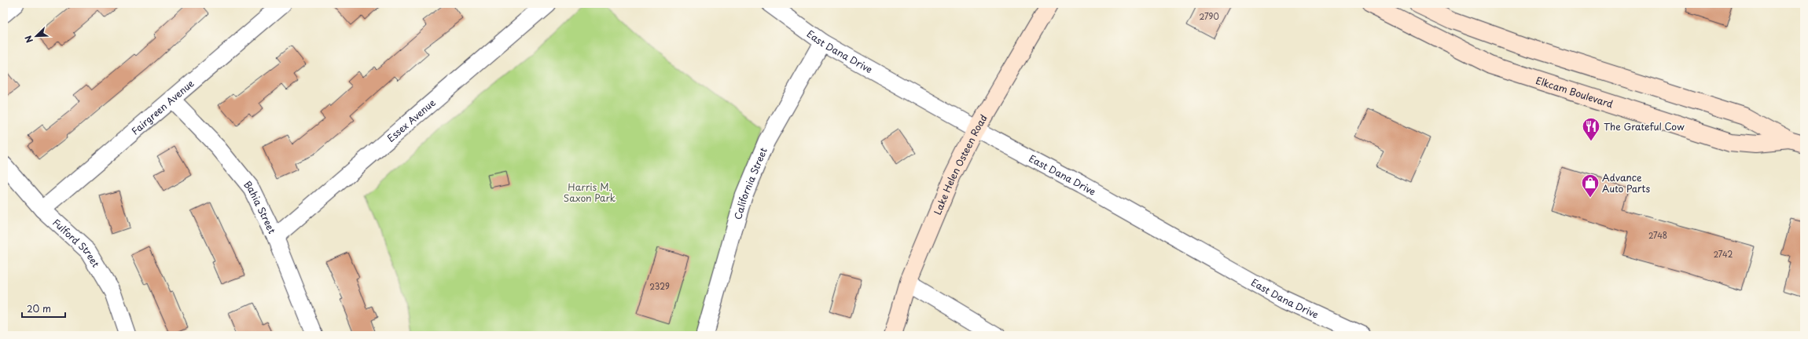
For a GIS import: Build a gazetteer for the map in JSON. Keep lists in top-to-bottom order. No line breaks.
{"streets":{"street":["East Dana Drive","Elkcam Boulevard","Fairgreen Avenue","Essex Avenue","Lake Helen Osteen Road","California Street","Bahia Street","Fulford Street"]},"crossings":[["East Dana Drive","Lake Helen Osteen Road"],["East Dana Drive","California Street"],["Fairgreen Avenue","Bahia Street"],["Fairgreen Avenue","Fulford Street"],["Essex Avenue","Bahia Street"]],"parks":["Harris M. Saxon Park"],"places":{"restaurant":["The Grateful Cow"],"shop":["Advance Auto Parts"]},"house_numbers":["2790","2748","2742","2329"],"scale_bar":"20 m","north":"bottom left"}
